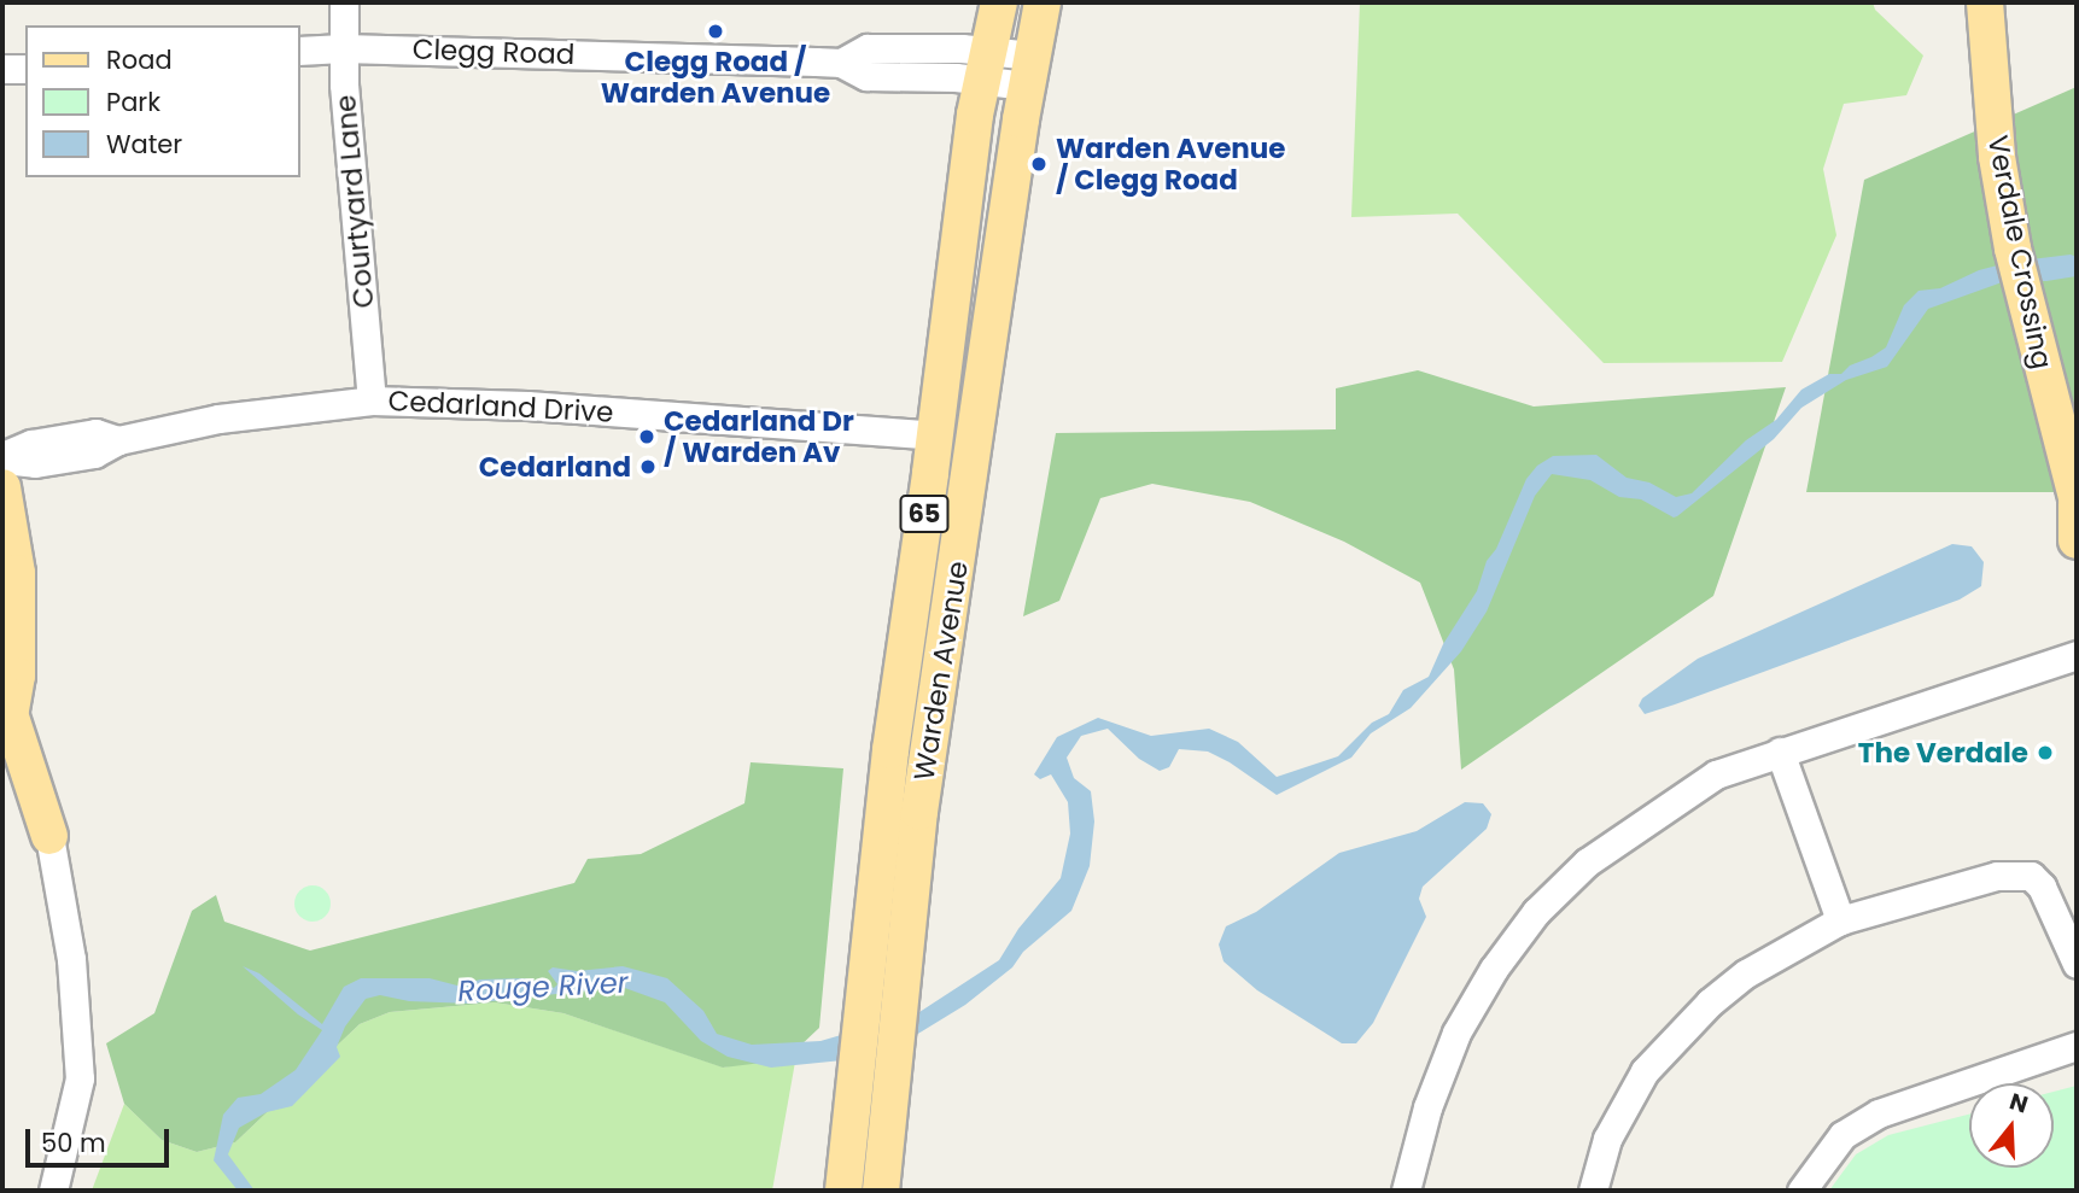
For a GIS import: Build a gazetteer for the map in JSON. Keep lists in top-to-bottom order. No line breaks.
{"streets":{"main road":["Verdale Crossing","65","Warden Avenue"],"street":["Clegg Road","Courtyard Lane","Cedarland Drive"]},"crossings":[["Clegg Road","Courtyard Lane"],["Clegg Road","Warden Avenue"],["Courtyard Lane","Cedarland Drive"],["Cedarland Drive","Warden Avenue"]],"water":["Rouge River"],"places":["Clegg Road / Warden Avenue","Warden Avenue / Clegg Road","Cedarland Dr / Warden Av","Cedarland","The Verdale"],"legend":["Road","Park","Water"],"scale_bar":"50 m","north":"top"}
